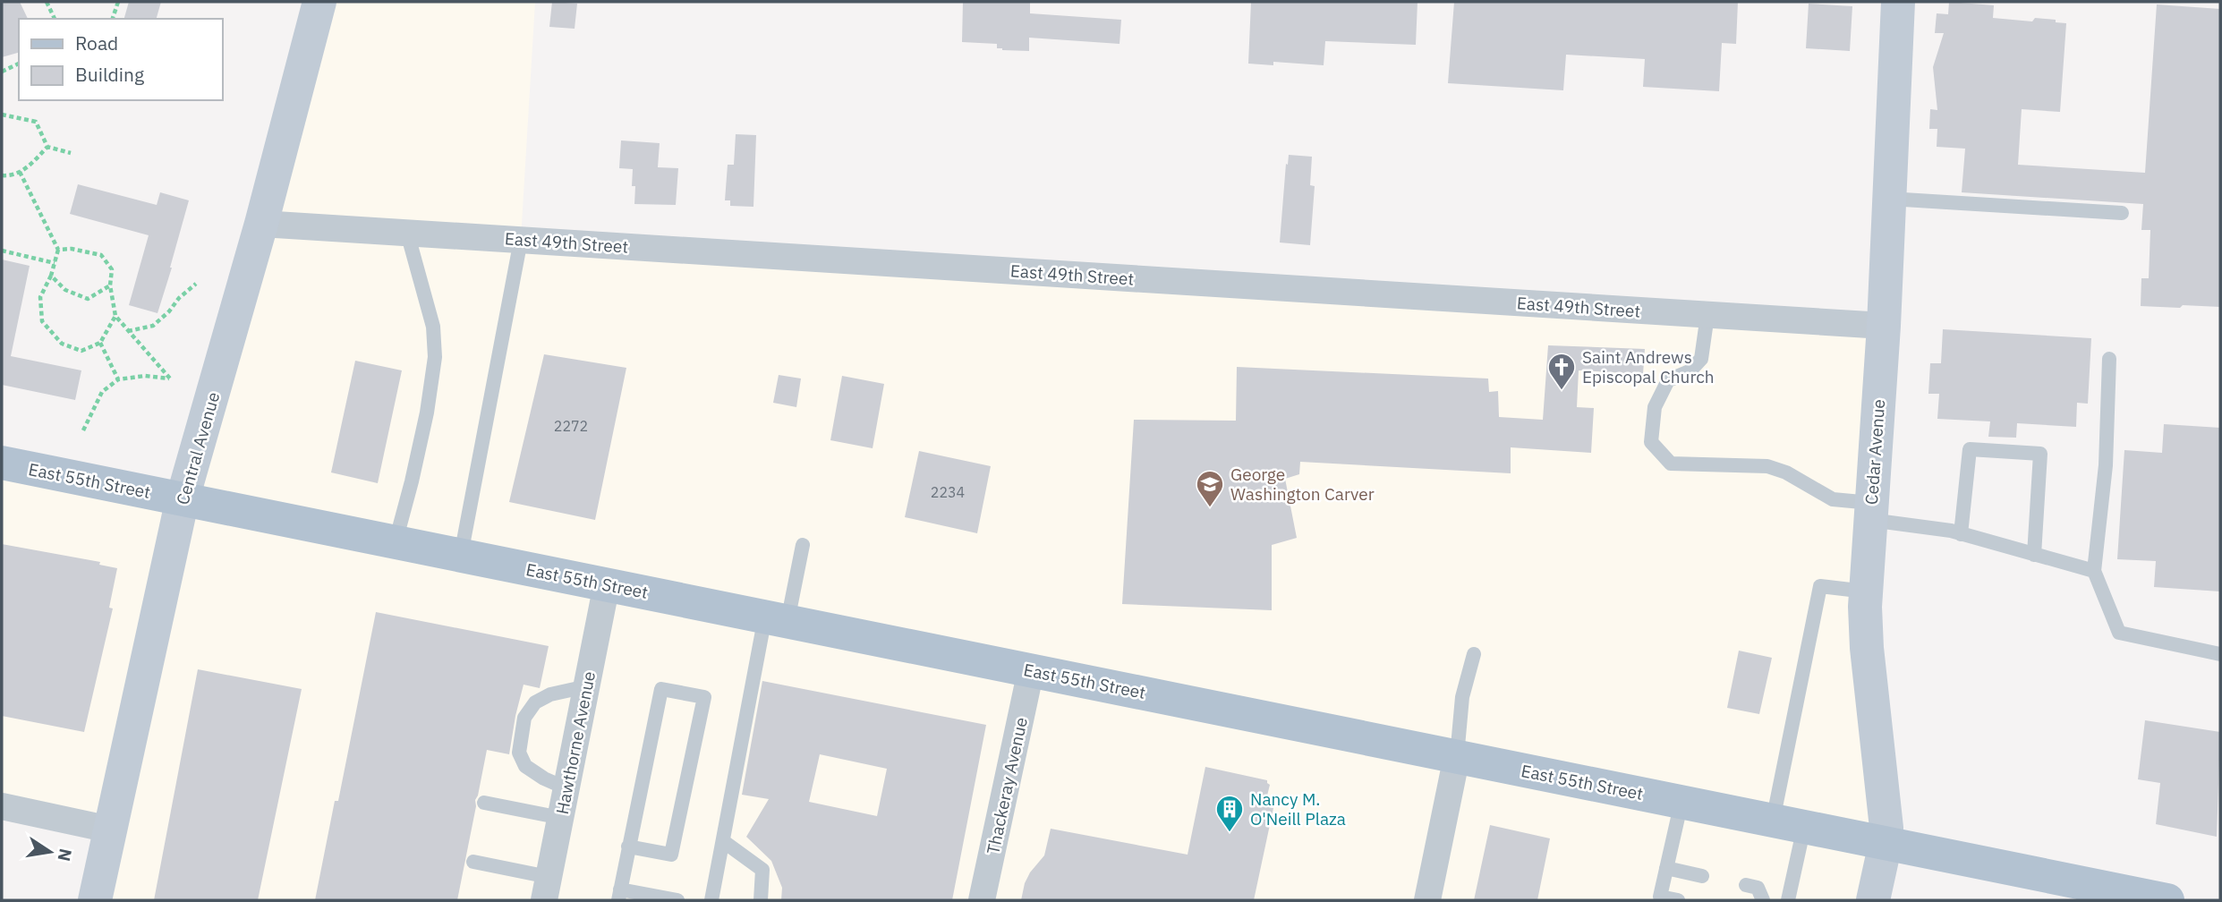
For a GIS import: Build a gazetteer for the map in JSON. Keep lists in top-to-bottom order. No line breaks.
{"streets":{"main road":["East 55th Street"],"street":["East 49th Street","Central Avenue","Cedar Avenue","Hawthorne Avenue","Thackeray Avenue"]},"crossings":[["East 49th Street","Central Avenue"],["East 49th Street","Cedar Avenue"],["Central Avenue","East 55th Street"],["Cedar Avenue","East 55th Street"],["East 55th Street","Hawthorne Avenue"],["East 55th Street","Thackeray Avenue"]],"places":{"church":["Saint Andrews Episcopal Church"],"school or university":["George Washington Carver"],"building":["Nancy M. O'Neill Plaza"]},"house_numbers":["2272","2234"],"legend":["Road","Building"],"north":"right"}
